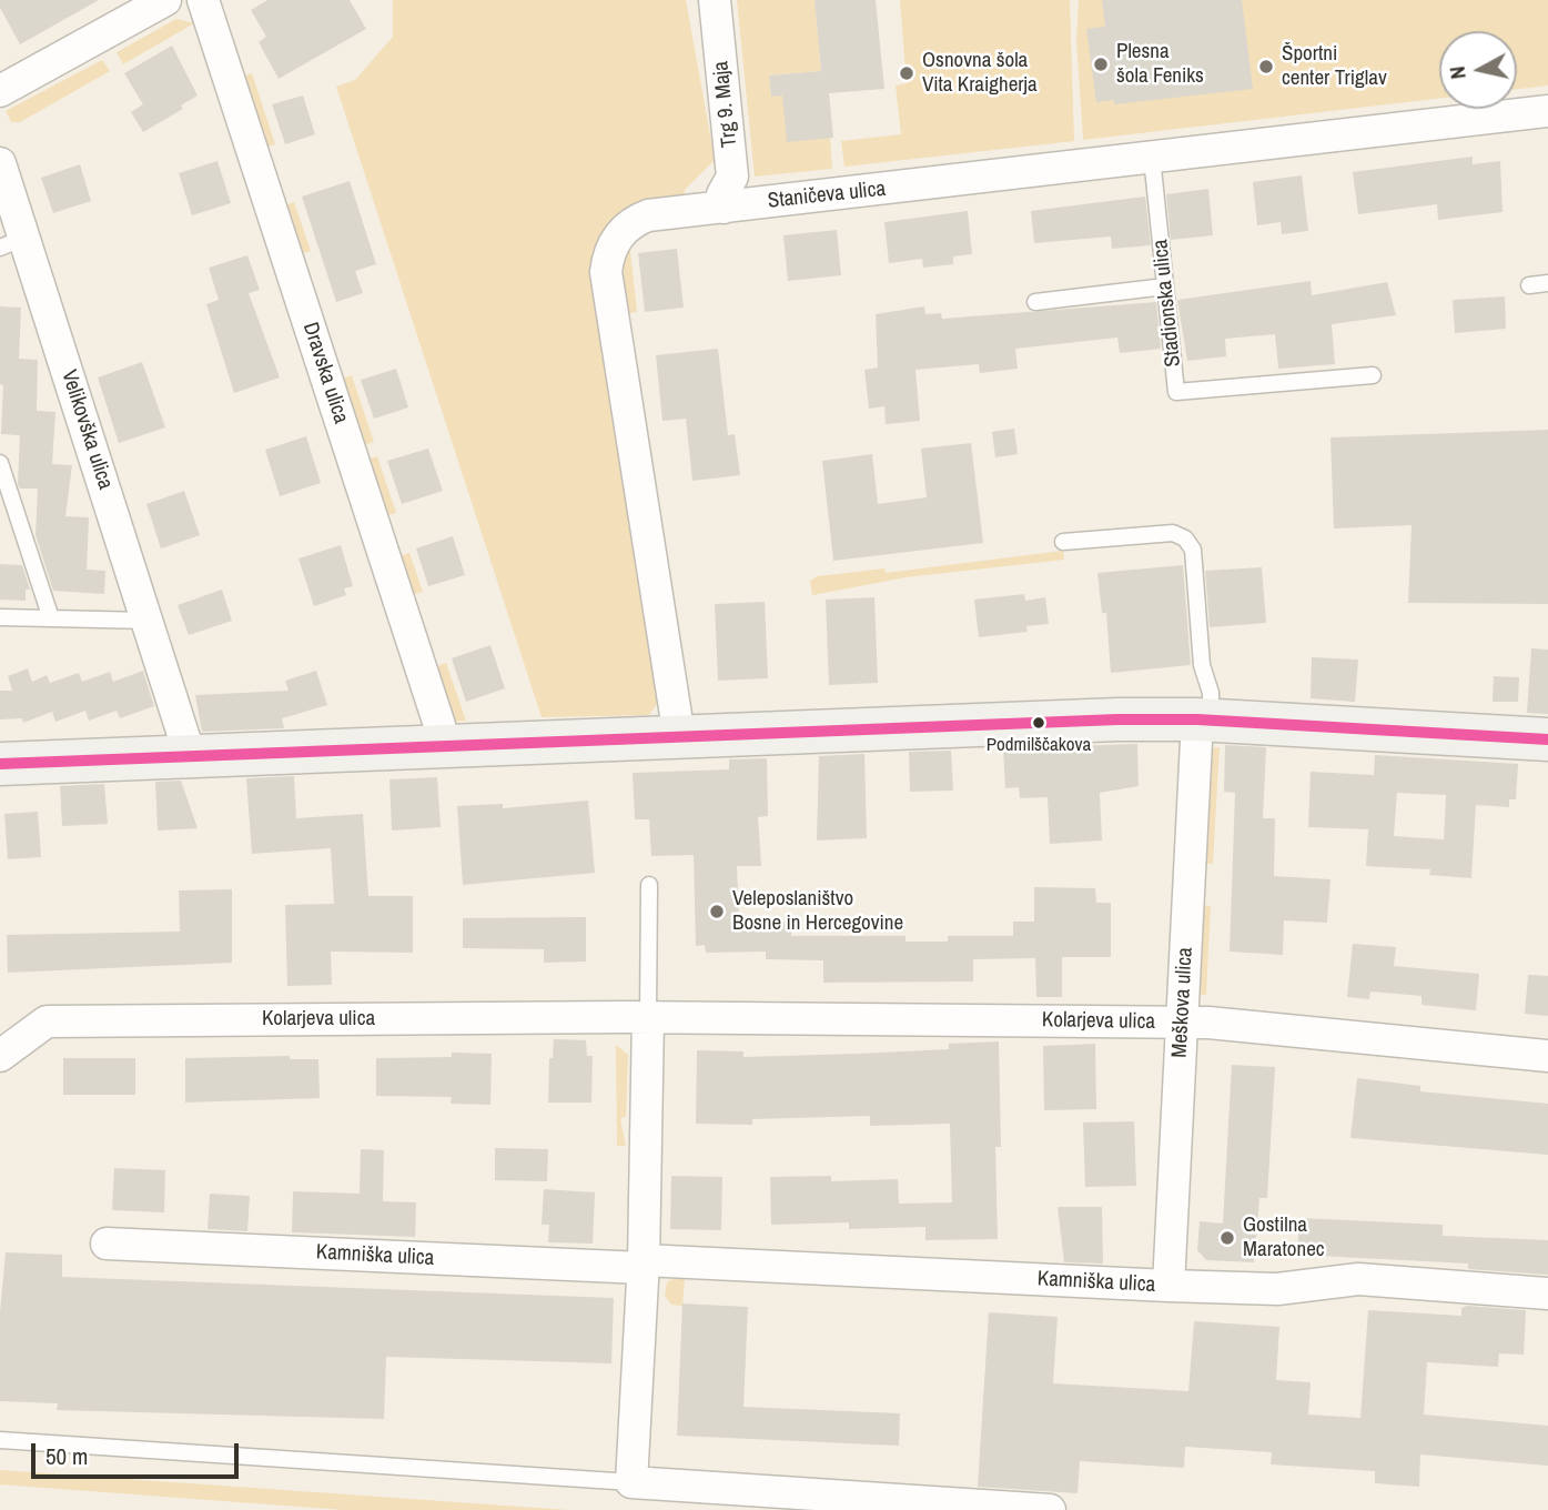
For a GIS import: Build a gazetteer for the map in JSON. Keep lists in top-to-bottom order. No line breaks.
{"streets":{"street":["Trg 9. Maja","Staničeva ulica","Dravska ulica","Velikovška ulica","Meškova ulica","Kolarjeva ulica","Kamniška ulica"],"lane":["Stadionska ulica"]},"crossings":[["Trg 9. Maja","Staničeva ulica"],["Staničeva ulica","Stadionska ulica"],["Meškova ulica","Kolarjeva ulica"],["Meškova ulica","Kamniška ulica"]],"places":["Plesna šola Feniks","Športni center Triglav","Osnovna šola Vita Kraigherja","Podmilščakova","Veleposlaništvo Bosne in Hercegovine","Gostilna Maratonec"],"scale_bar":"50 m","north":"left"}
